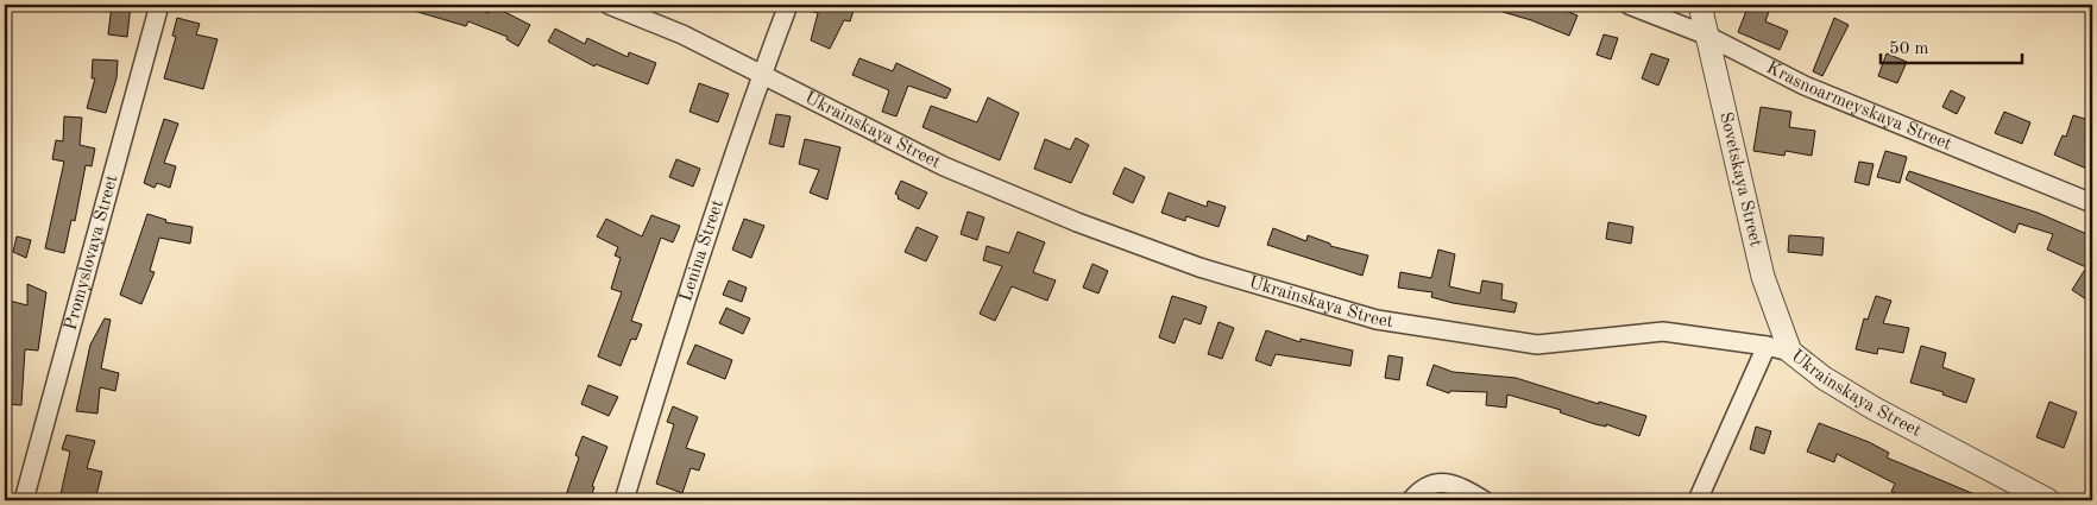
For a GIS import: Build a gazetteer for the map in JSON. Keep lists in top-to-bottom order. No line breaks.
{"streets":{"street":["Krasnoarmeyskaya Street","Ukrainskaya Street","Sovetskaya Street","Lenina Street","Promyslovaya Street"]},"crossings":[["Krasnoarmeyskaya Street","Sovetskaya Street"],["Ukrainskaya Street","Sovetskaya Street"],["Ukrainskaya Street","Lenina Street"]],"scale_bar":"50 m"}
